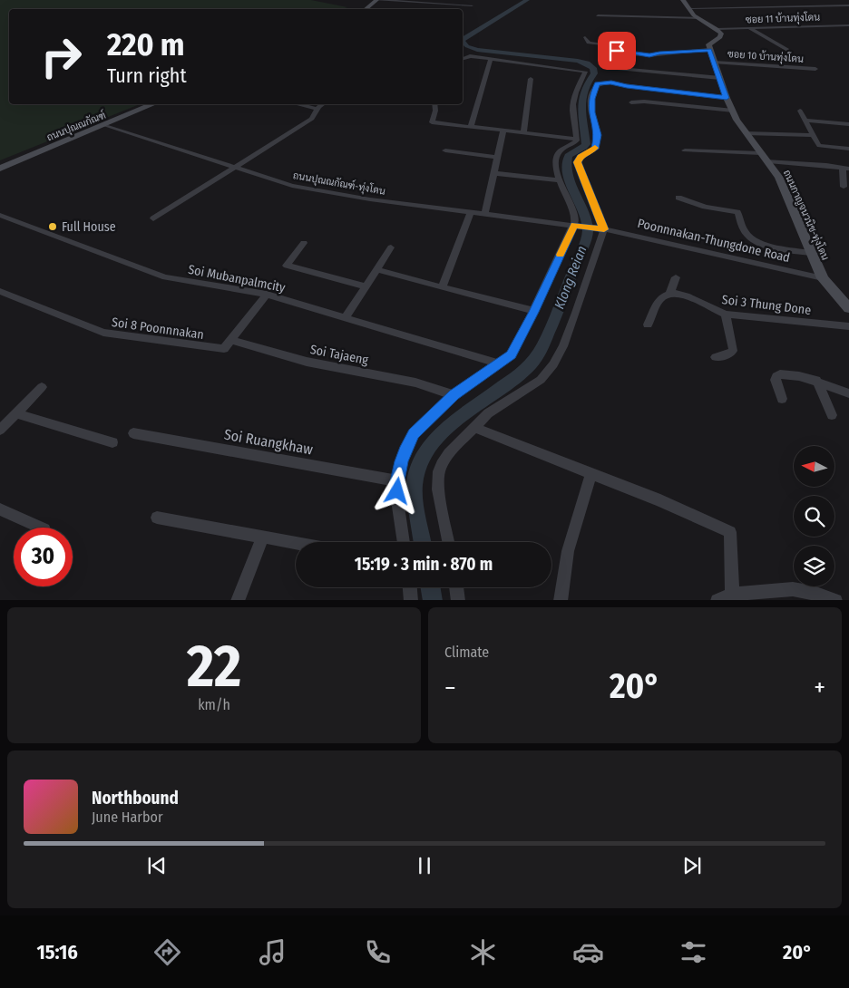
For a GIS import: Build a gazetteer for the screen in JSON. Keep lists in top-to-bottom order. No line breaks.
{"streets":{"street":["ซอย 11 บ้านทุ่งโดน","ซอย 10 บ้านทุ่งโดน","ถนนปุณณกัณฑ์","ถนนปุณณกัณฑ์-ทุ่งโดน","ถนนกาญจนวนิช-ทุ่งโดน","Poonnnakan-Thungdone Road","Soi Mubanpalmcity","Soi 3 Thung Done","Soi 8 Poonnnakan","Soi Tajaeng","Soi Ruangkhaw"]},"crossings":[["ซอย 10 บ้านทุ่งโดน","ถนนกาญจนวนิช-ทุ่งโดน"],["ถนนปุณณกัณฑ์","ถนนปุณณกัณฑ์-ทุ่งโดน"],["ถนนปุณณกัณฑ์-ทุ่งโดน","Poonnnakan-Thungdone Road"],["ถนนกาญจนวนิช-ทุ่งโดน","Poonnnakan-Thungdone Road"],["Soi 8 Poonnnakan","Soi Tajaeng"]],"water":["Klong Reian"],"places":["Full House"],"north":"left","page":{"turn":["220 m","Turn right"],"limit":"30","trip":"15:19 · 3 min · 870 m","tile":[["22","km/h"],"Climate"],"heat":["−","20°","+"],"song":["Northbound","June Harbor"],"tabs":["15:16","20°"]}}
